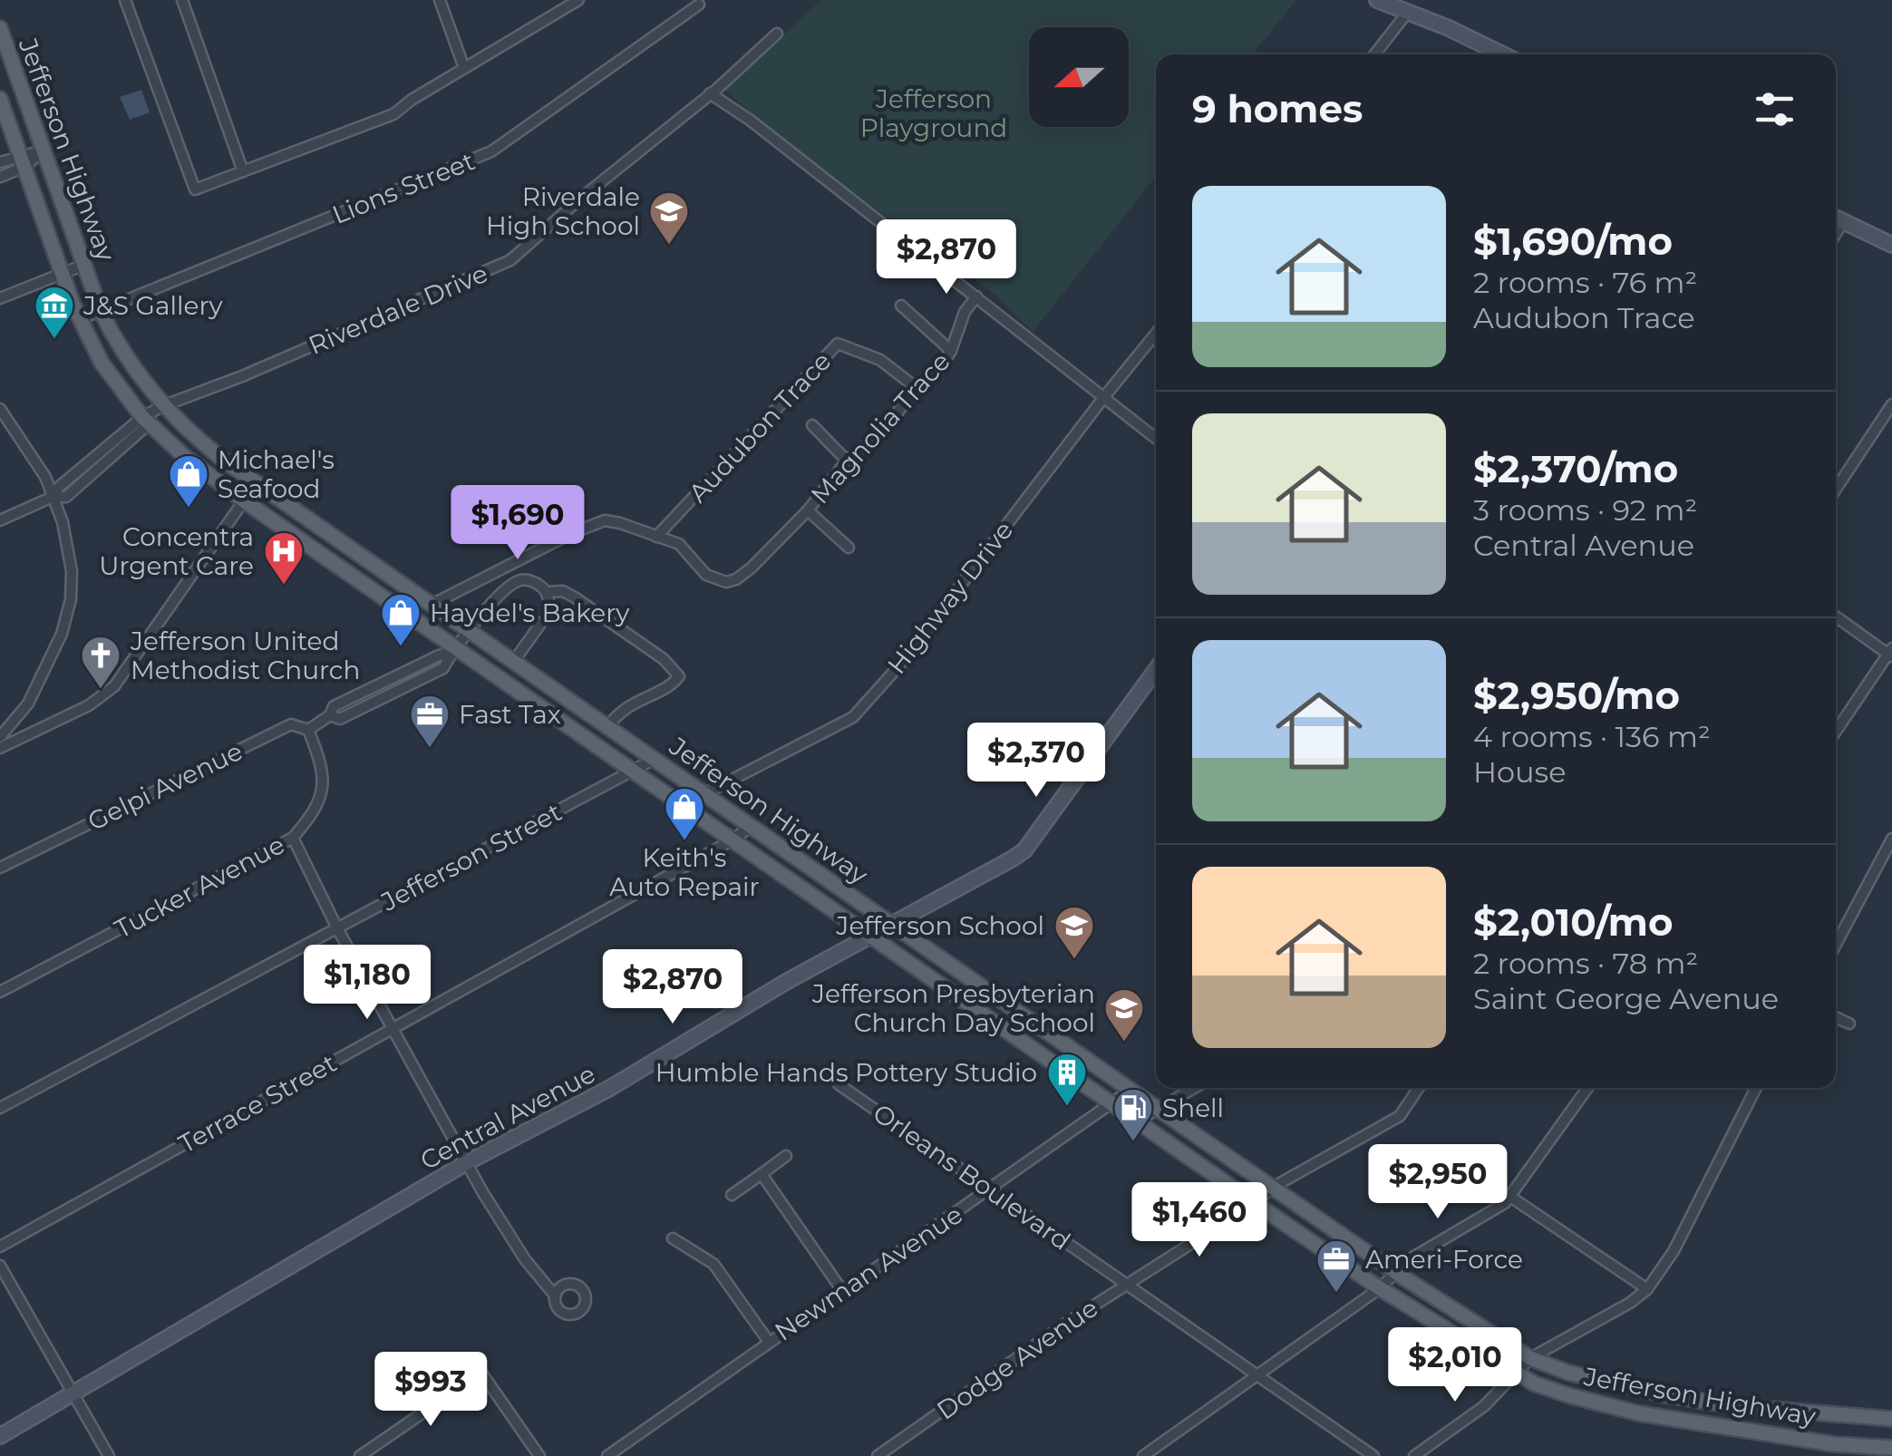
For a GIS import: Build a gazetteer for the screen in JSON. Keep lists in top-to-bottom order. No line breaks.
{"streets":{"main road":["Jefferson Highway","Central Avenue"],"street":["Lions Street","Riverdale Drive","Audubon Trace","Magnolia Trace","Highway Drive","Gelpi Avenue","Jefferson Street","Tucker Avenue","Terrace Street","Orleans Boulevard","Newman Avenue","Dodge Avenue"]},"crossings":[["Jefferson Highway","Lions Street"],["Jefferson Highway","Riverdale Drive"],["Jefferson Highway","Highway Drive"],["Jefferson Highway","Gelpi Avenue"],["Jefferson Highway","Jefferson Street"],["Jefferson Highway","Terrace Street"],["Jefferson Highway","Central Avenue"],["Jefferson Highway","Newman Avenue"],["Jefferson Highway","Dodge Avenue"],["Audubon Trace","Magnolia Trace"],["Gelpi Avenue","Tucker Avenue"],["Orleans Boulevard","Newman Avenue"],["Orleans Boulevard","Dodge Avenue"]],"parks":["Jefferson Playground"],"places":{"school or university":["Riverdale High School","Jefferson School","Jefferson Presbyterian Church Day School"],"museum":["J&S Gallery"],"shop":["Michael's Seafood","Haydel's Bakery","Keith's Auto Repair"],"hospital":["Concentra Urgent Care"],"church":["Jefferson United Methodist Church"],"office":["Fast Tax","Ameri-Force"],"building":["Humble Hands Pottery Studio"],"fuel station":["Shell"]},"north":"left","page":{"heading":"9 homes","list":[{"name":"$1,690/mo","note":"2 rooms · 76 m² · Audubon Trace"},{"name":"$2,370/mo","note":"3 rooms · 92 m² · Central Avenue"},{"name":"$2,950/mo","note":"4 rooms · 136 m² · House"},{"name":"$2,010/mo","note":"2 rooms · 78 m² · Saint George Avenue"}],"price":["$2,870","$1,690","$2,370","$1,180","$2,870","$2,950","$1,460","$2,010","$993"]}}
